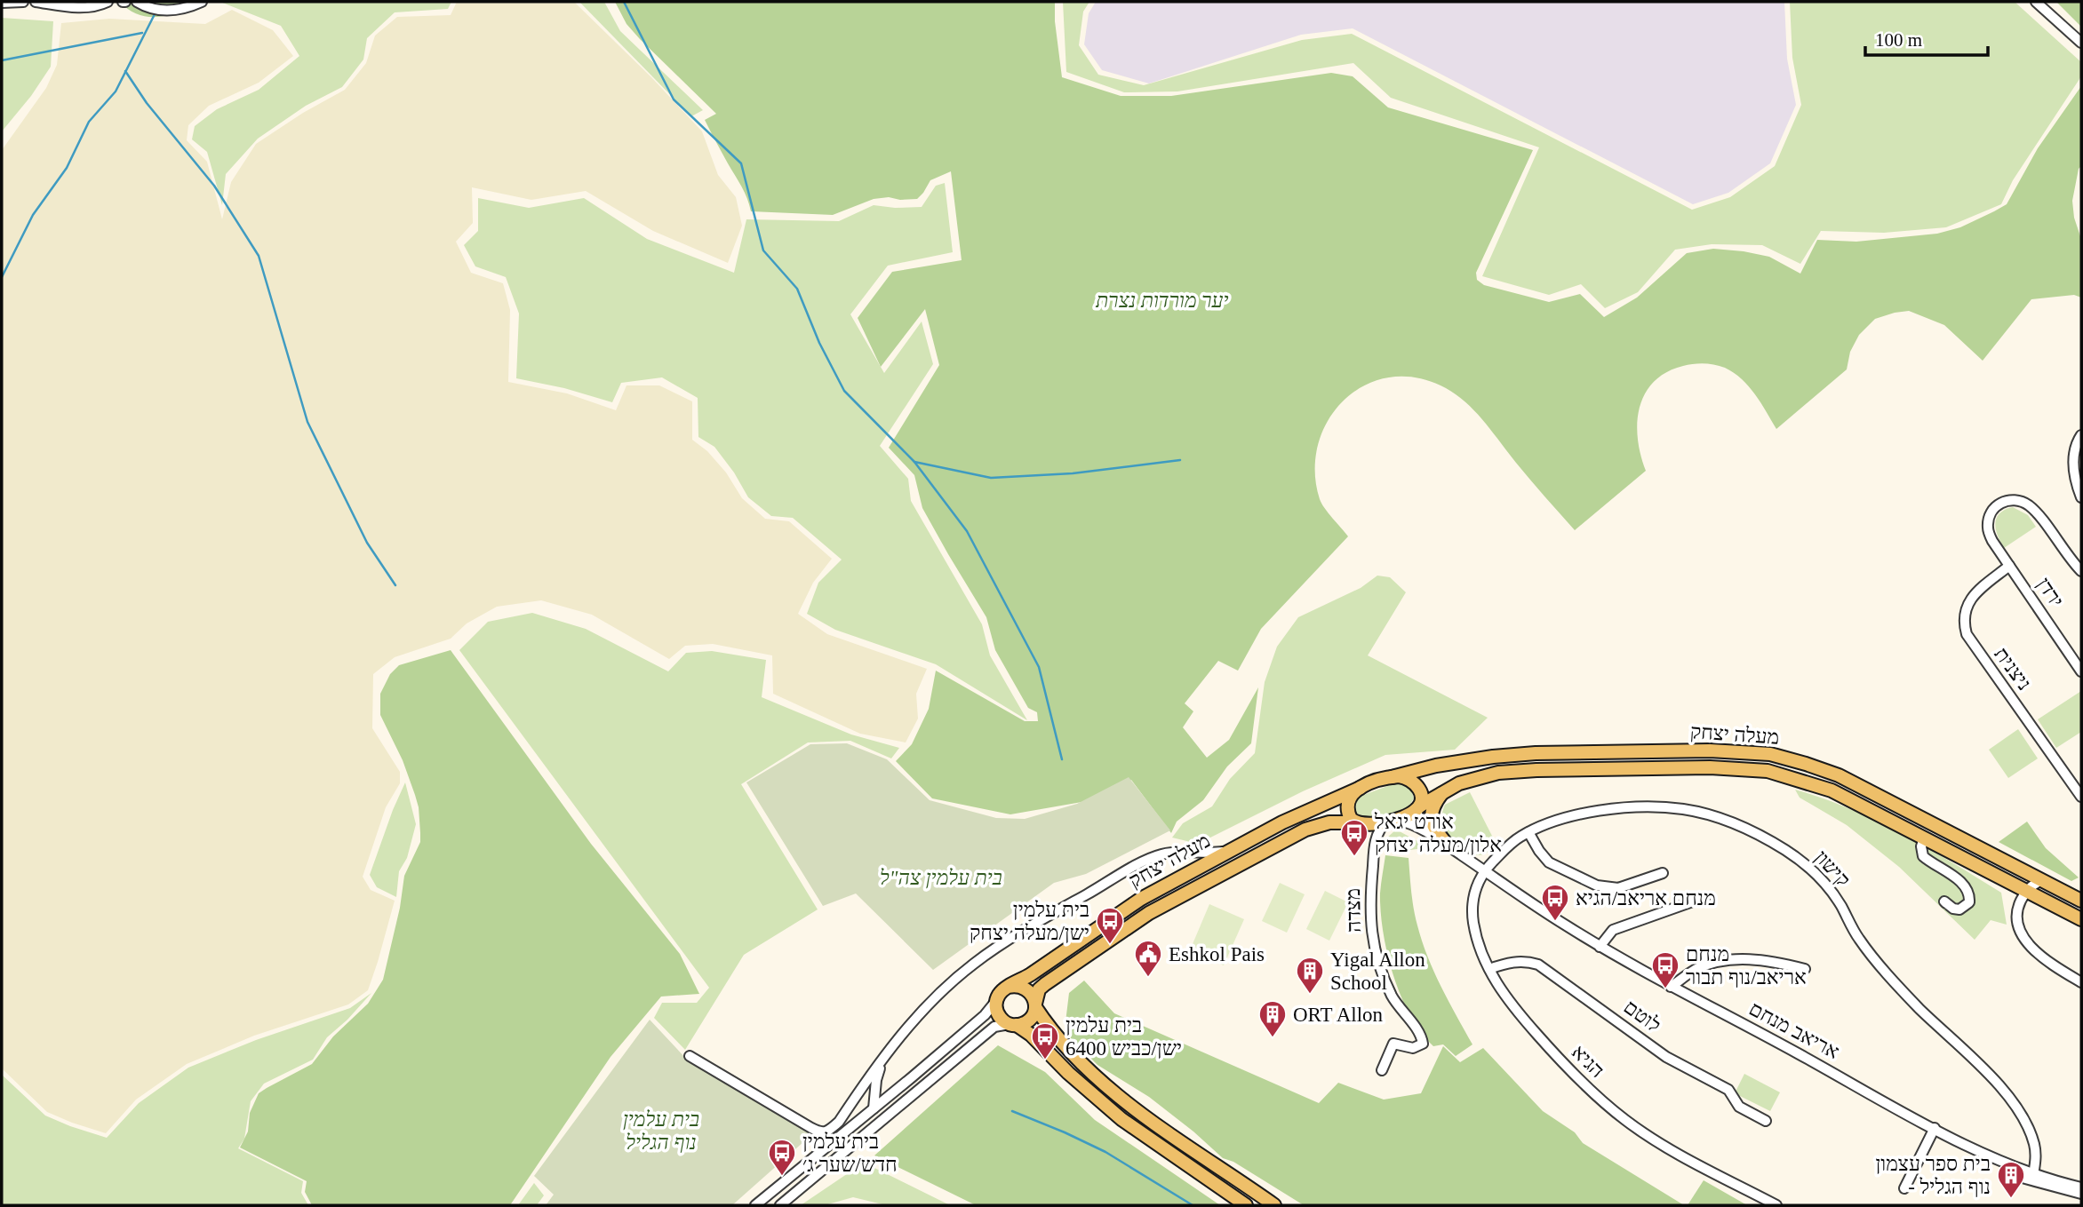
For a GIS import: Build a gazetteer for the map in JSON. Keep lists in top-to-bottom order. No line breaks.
{"streets":{"main road":["מעלה יצחק"],"street":["ירדן","ניצנית","קישון","מצדה","לוטם","אריאב מנחם","הגיא"]},"crossings":[["ירדן","ניצנית"],["מעלה יצחק","מצדה"],["קישון","אריאב מנחם"],["קישון","הגיא"],["לוטם","הגיא"],["אריאב מנחם","הגיא"]],"parks":["יער מורדות נצרת","בית עלמין צה\"ל","בית עלמין נוף הגליל"],"places":{"bus stop":["אורט יגאל אלון/מעלה יצחק","מנחם אריאב/הגיא","בית עלמין ישן/מעלה יצחק","מנחם אריאב/נוף תבור","בית עלמין ישן/כביש 6400","בית עלמין חדש/שער ג׳"],"public building":["Eshkol Pais"],"building":["Yigal Allon School","ORT Allon","בית ספר עצמון - נוף הגליל"]},"scale_bar":"100 m"}
